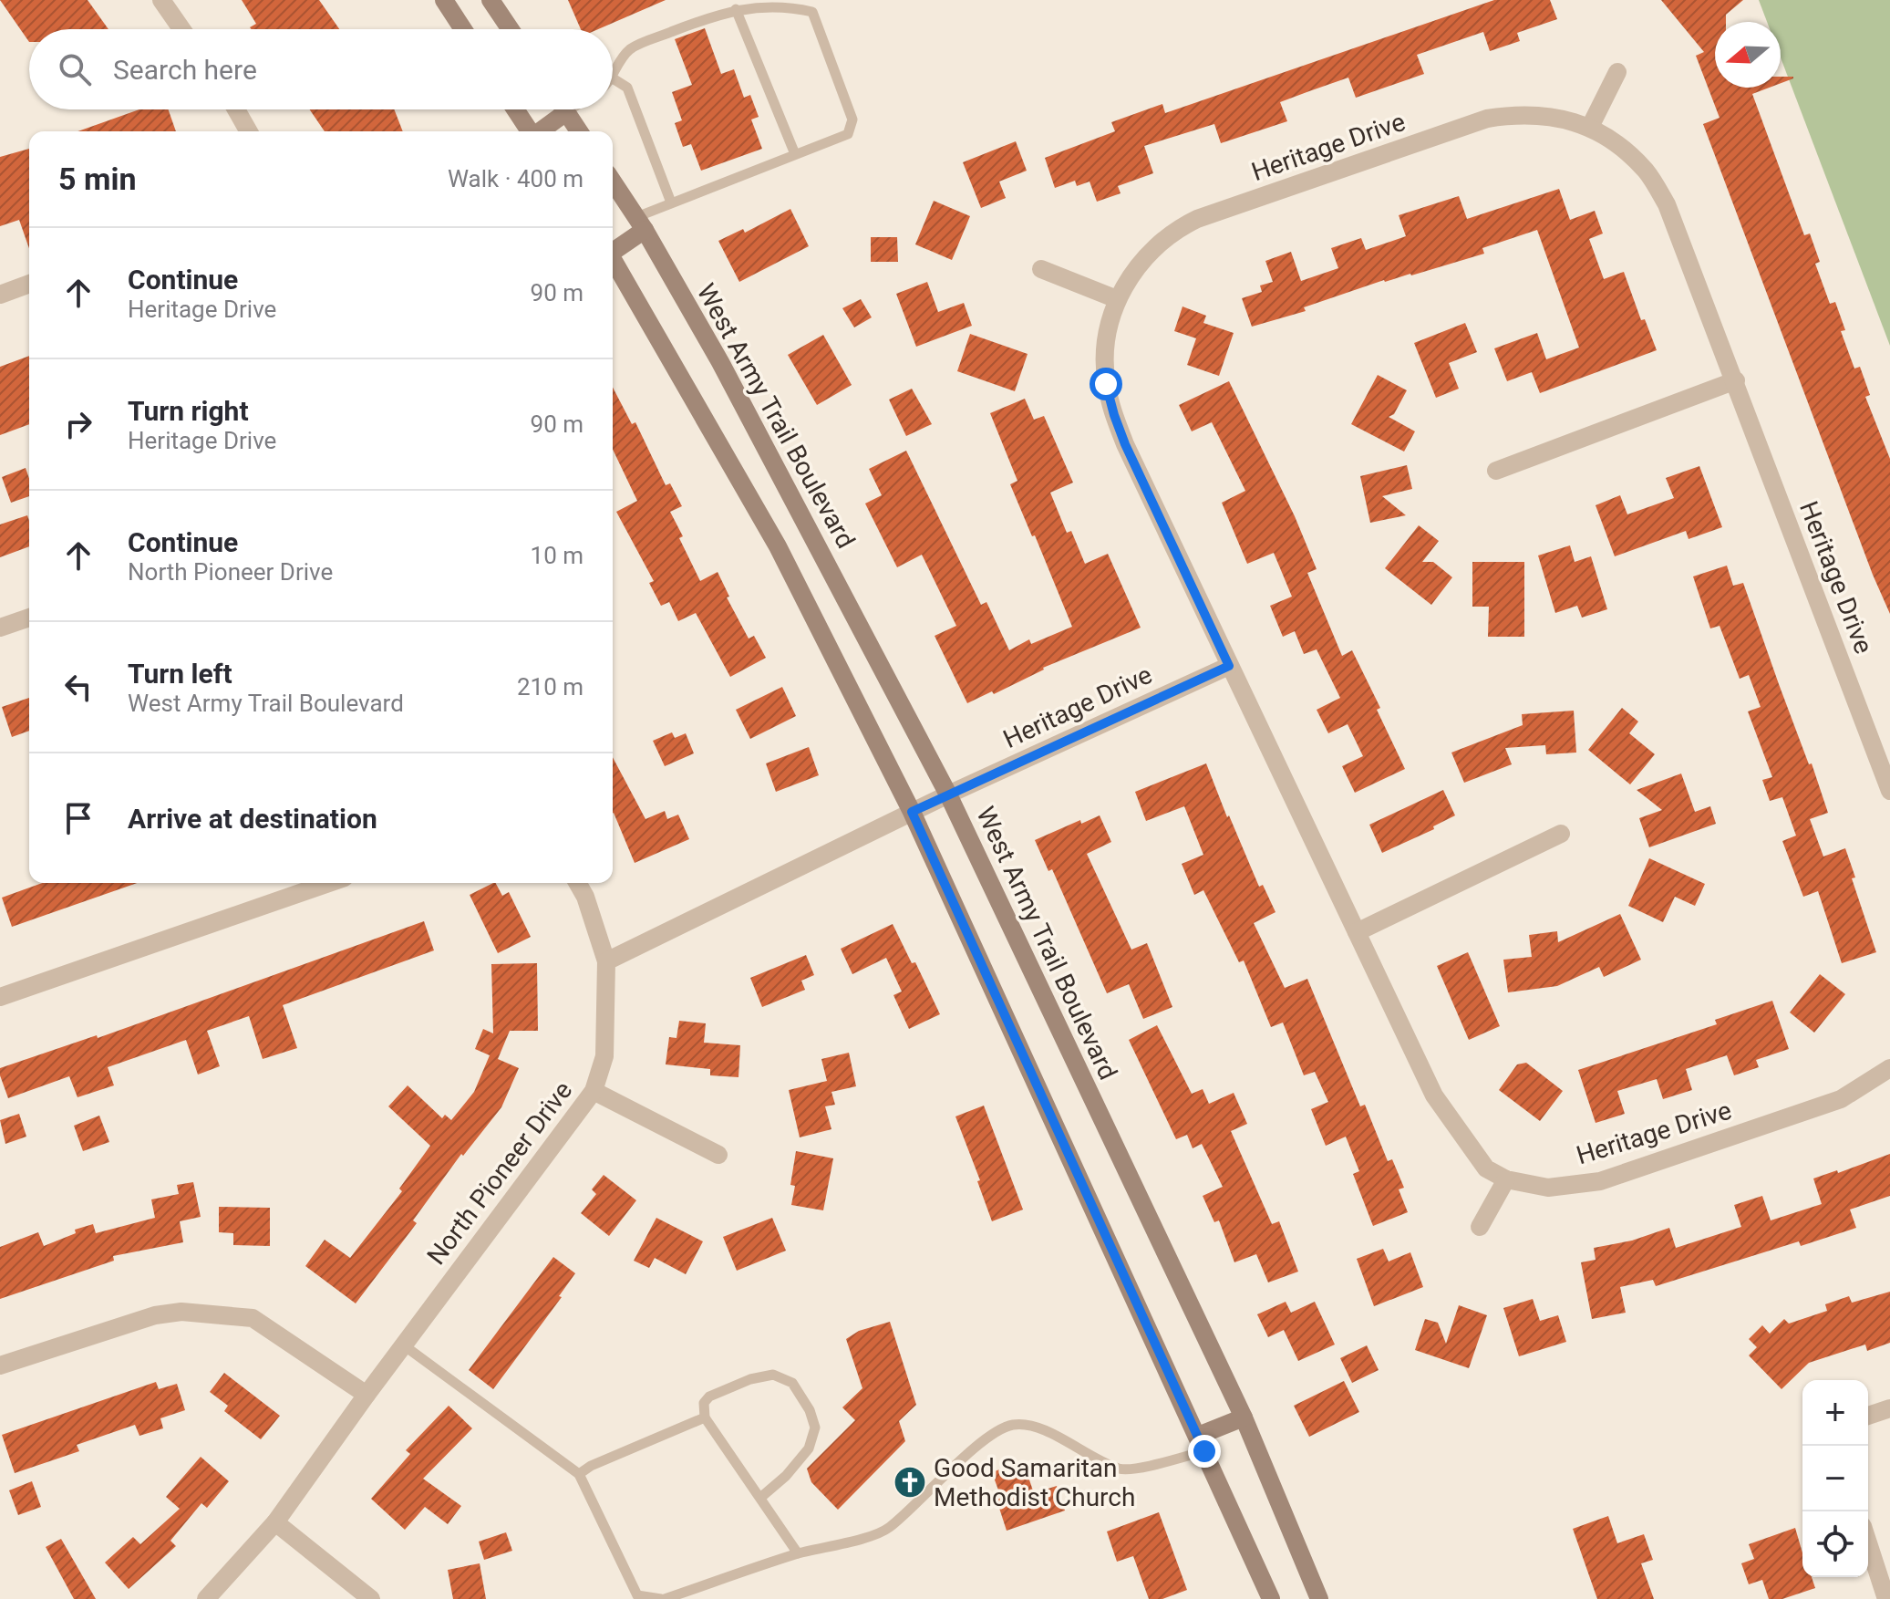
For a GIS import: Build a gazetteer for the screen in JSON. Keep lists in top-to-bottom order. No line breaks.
{"streets":{"main road":["West Army Trail Boulevard"],"street":["Heritage Drive","North Pioneer Drive"]},"crossings":[["Heritage Drive","West Army Trail Boulevard"]],"places":{"church":["Good Samaritan Methodist Church"]},"north":"left","page":{"search":"Search here","heading":["5 min","Walk · 400 m"],"list":[["Continue","Heritage Drive","90 m"],["Turn right","Heritage Drive","90 m"],["Continue","North Pioneer Drive","10 m"],["Turn left","West Army Trail Boulevard","210 m"],"Arrive at destination"],"map_buttons":["+","−"]}}
